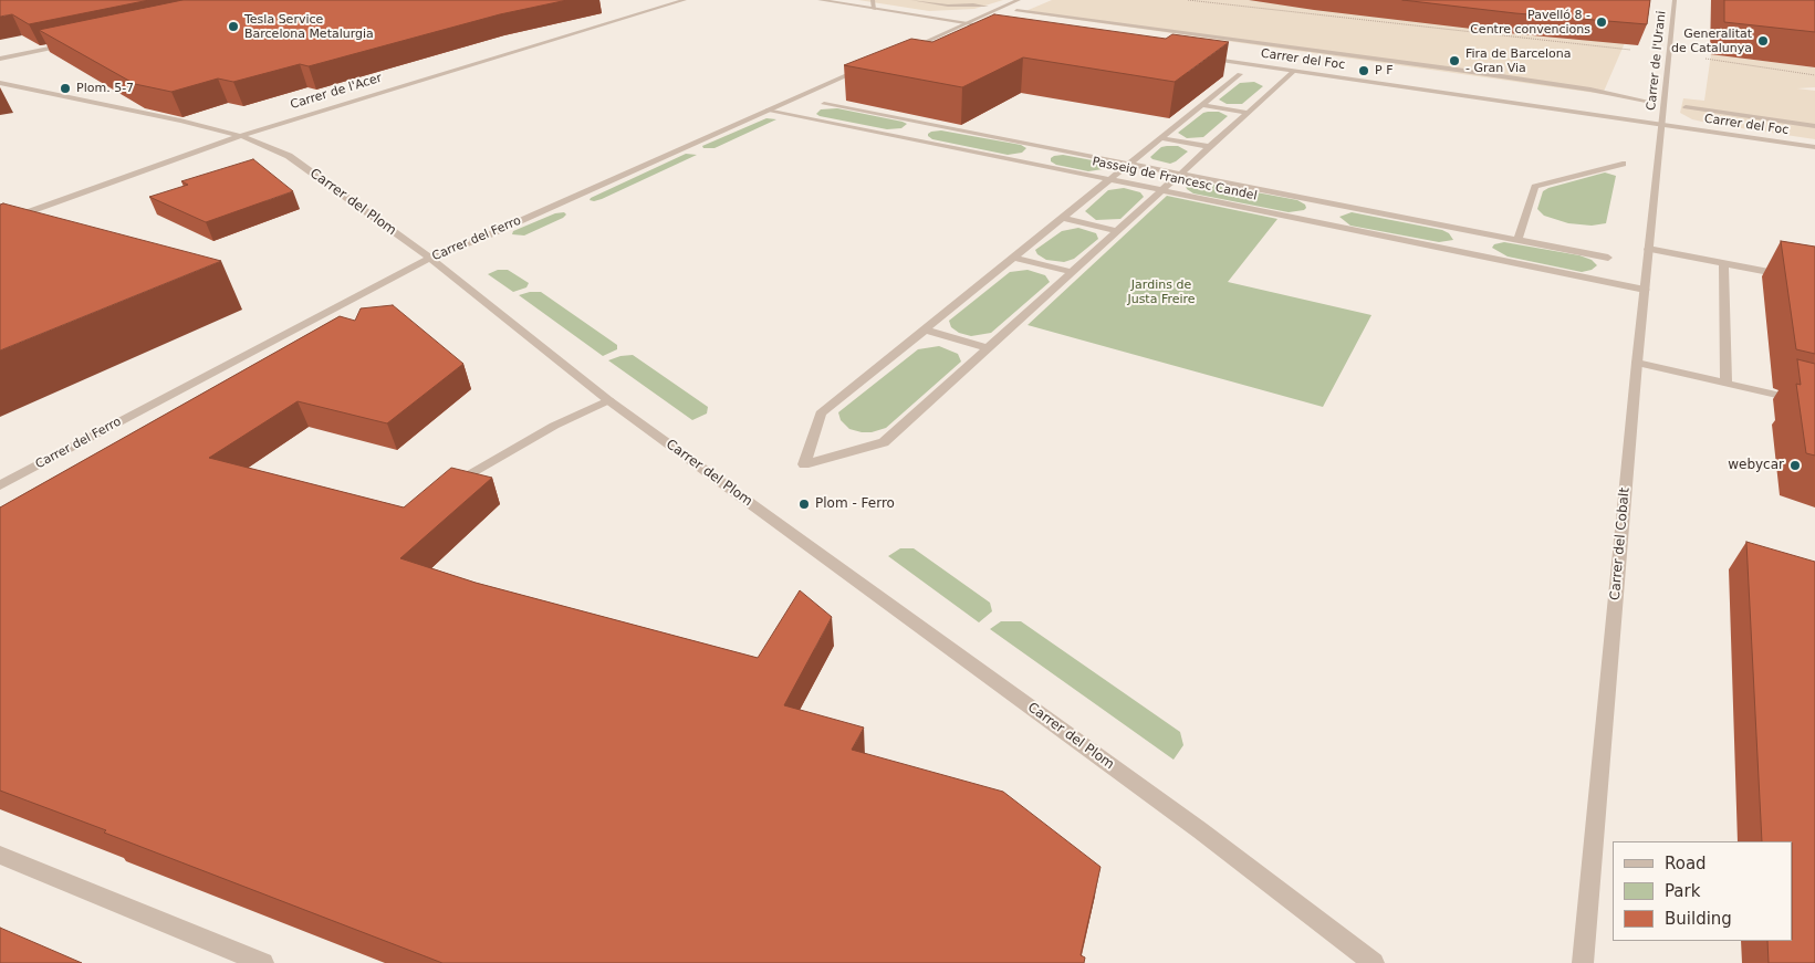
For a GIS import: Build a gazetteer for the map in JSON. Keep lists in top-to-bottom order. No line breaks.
{"streets":{"street":["Carrer del Foc","Carrer de l'Urani","Carrer de l'Acer","Passeig de Francesc Candel","Carrer del Plom","Carrer del Ferro","Carrer del Cobalt"]},"crossings":[["Carrer del Foc","Carrer de l'Urani"],["Carrer del Foc","Carrer del Cobalt"],["Carrer de l'Urani","Carrer del Cobalt"],["Carrer de l'Acer","Carrer del Plom"],["Passeig de Francesc Candel","Carrer del Ferro"],["Passeig de Francesc Candel","Carrer del Cobalt"],["Carrer del Plom","Carrer del Ferro"]],"parks":["Jardins de Justa Freire"],"places":["Pavelló 8 - Centre convencions","Tesla Service Barcelona Metalurgia","Generalitat de Catalunya","Fira de Barcelona - Gran Via","P F","Plom. 5-7","webycar","Plom - Ferro"],"legend":["Road","Park","Building"]}
